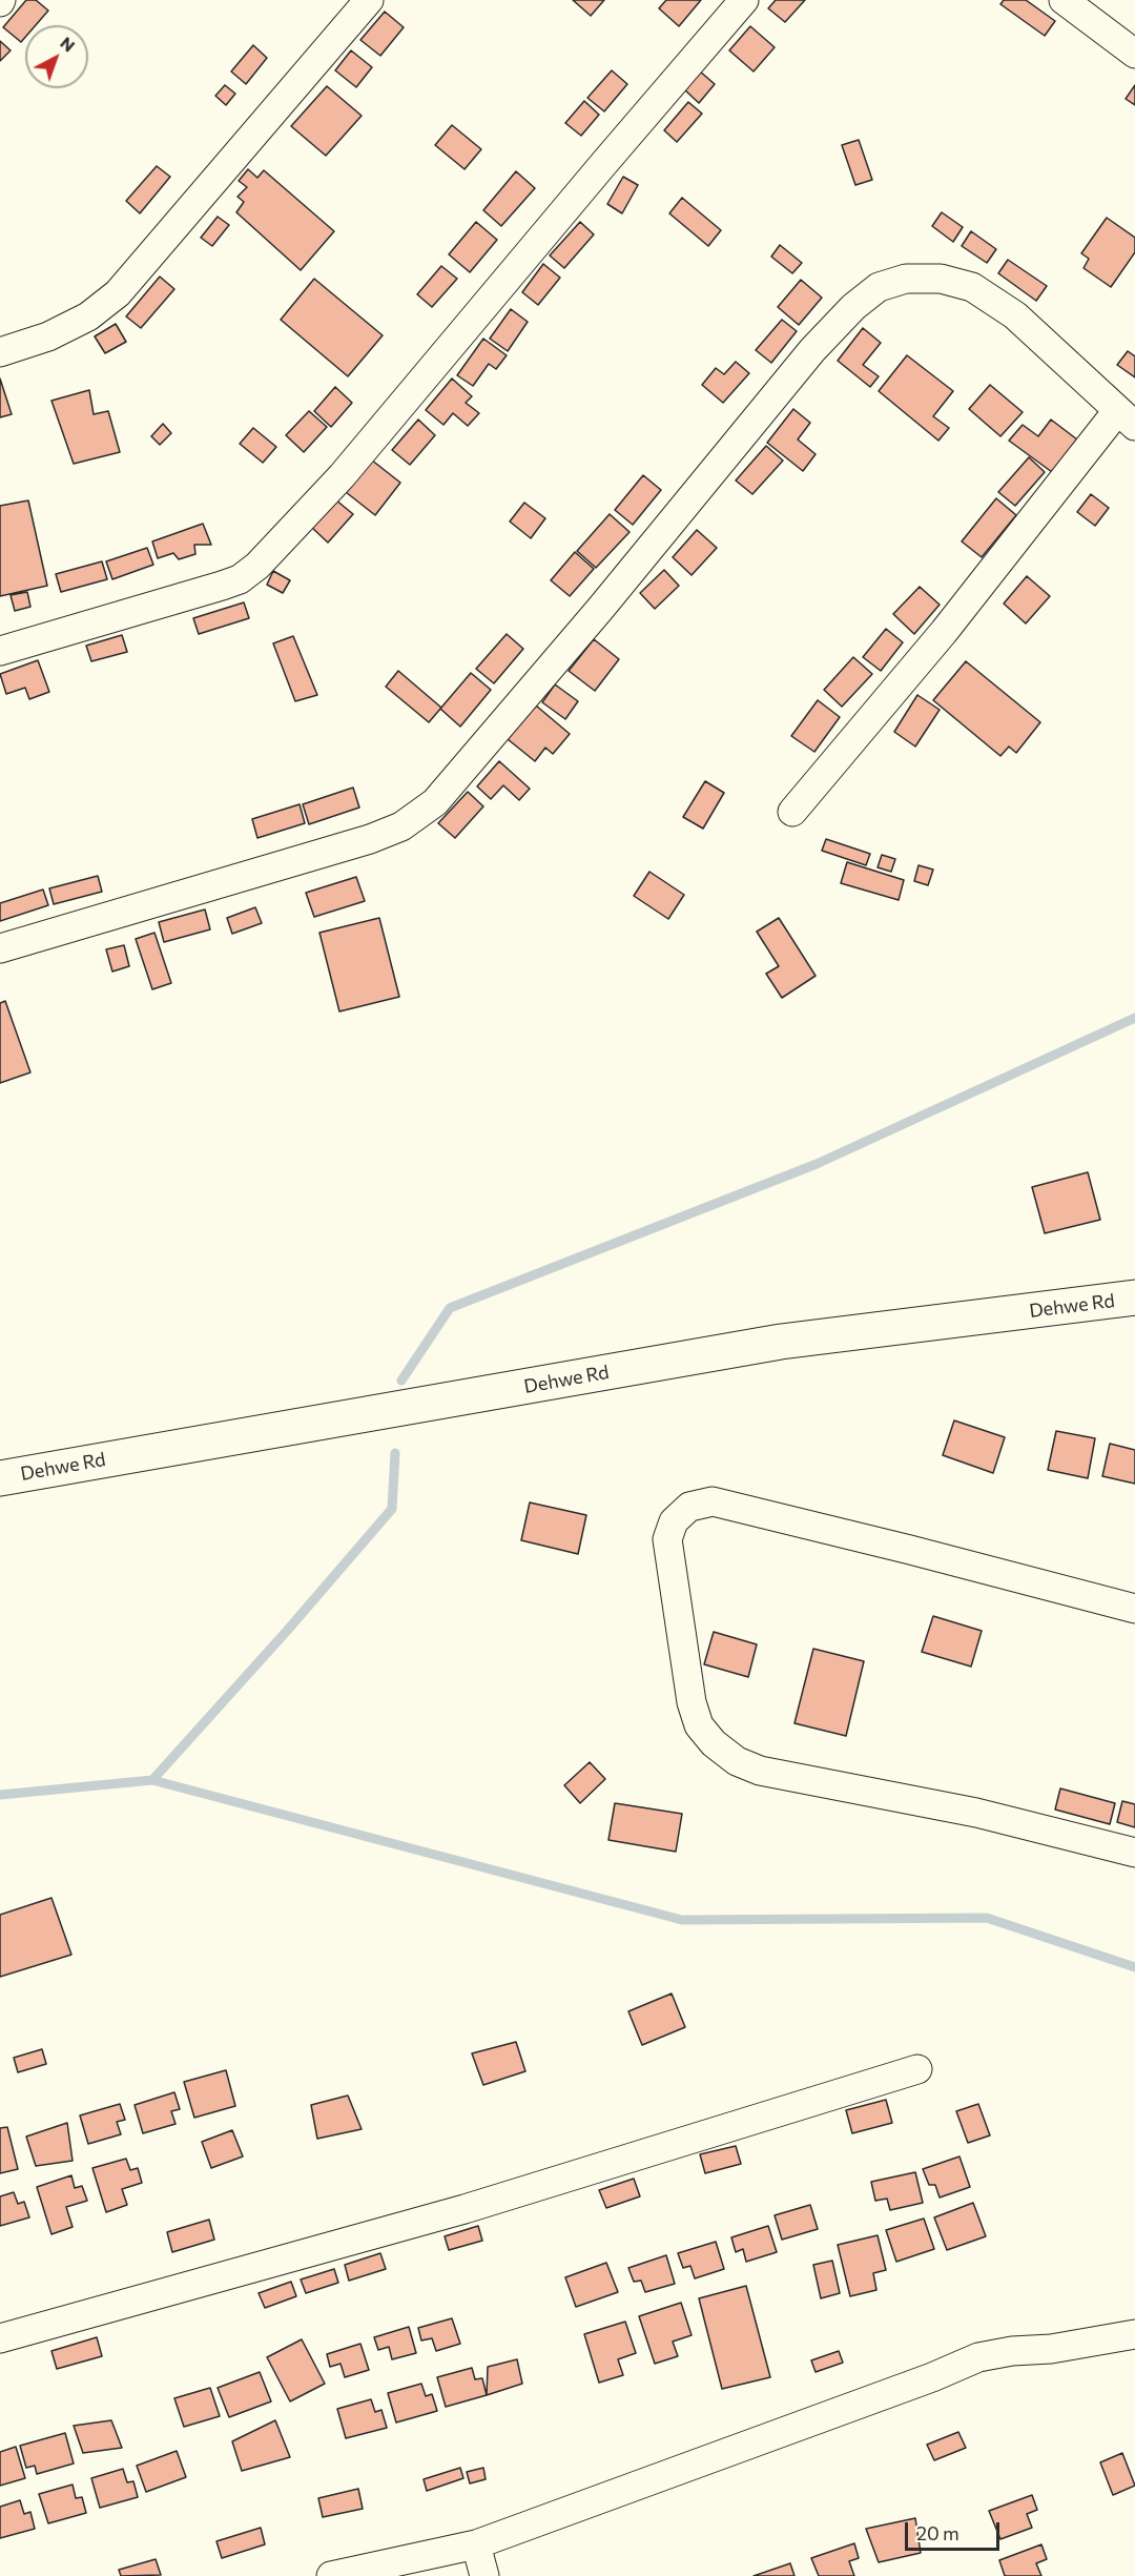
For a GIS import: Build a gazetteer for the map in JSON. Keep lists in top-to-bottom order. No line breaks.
{"streets":{"street":["Dehwe Rd"]},"scale_bar":"20 m","north":"top right"}
